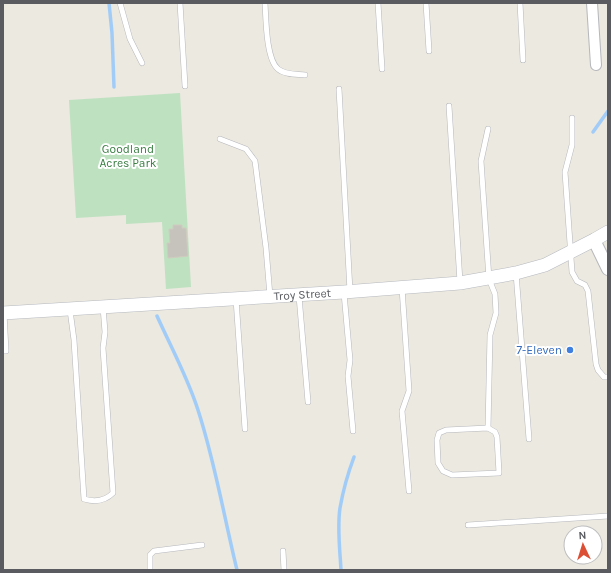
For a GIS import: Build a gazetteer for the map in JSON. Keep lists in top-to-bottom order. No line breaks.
{"streets":{"main road":["Troy Street"]},"parks":["Goodland Acres Park"],"places":["7-Eleven"],"north":"top"}
